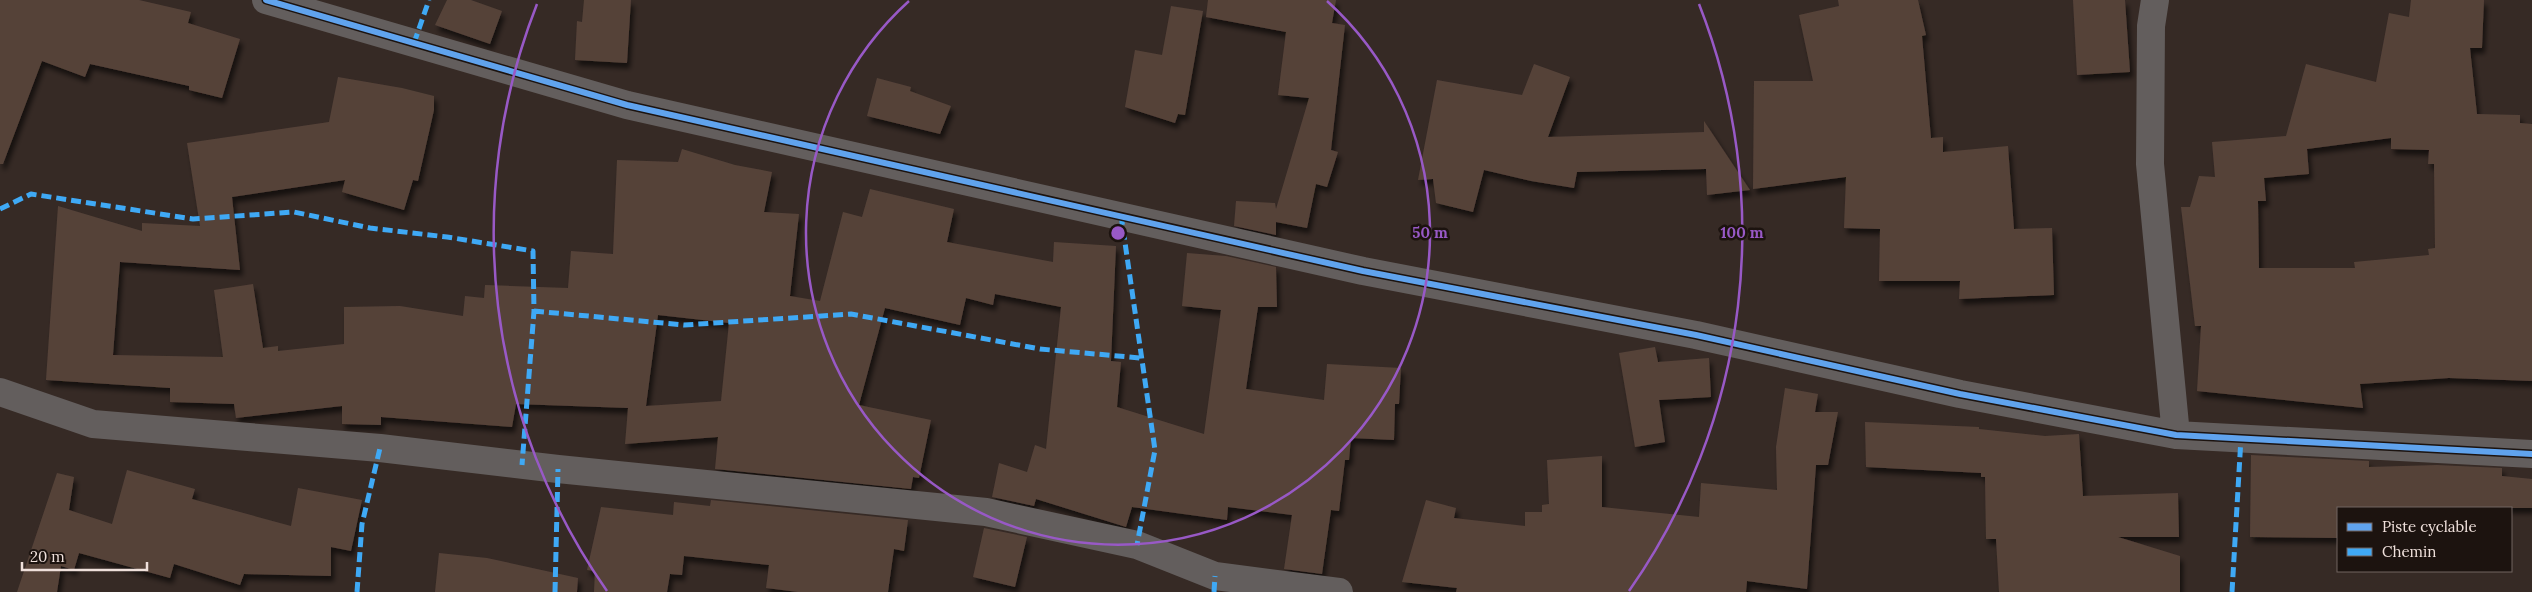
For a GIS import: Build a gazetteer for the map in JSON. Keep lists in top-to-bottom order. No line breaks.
{"legend":["Piste cyclable","Chemin"],"scale_bar":"20 m","rings":["50 m","100 m"]}
